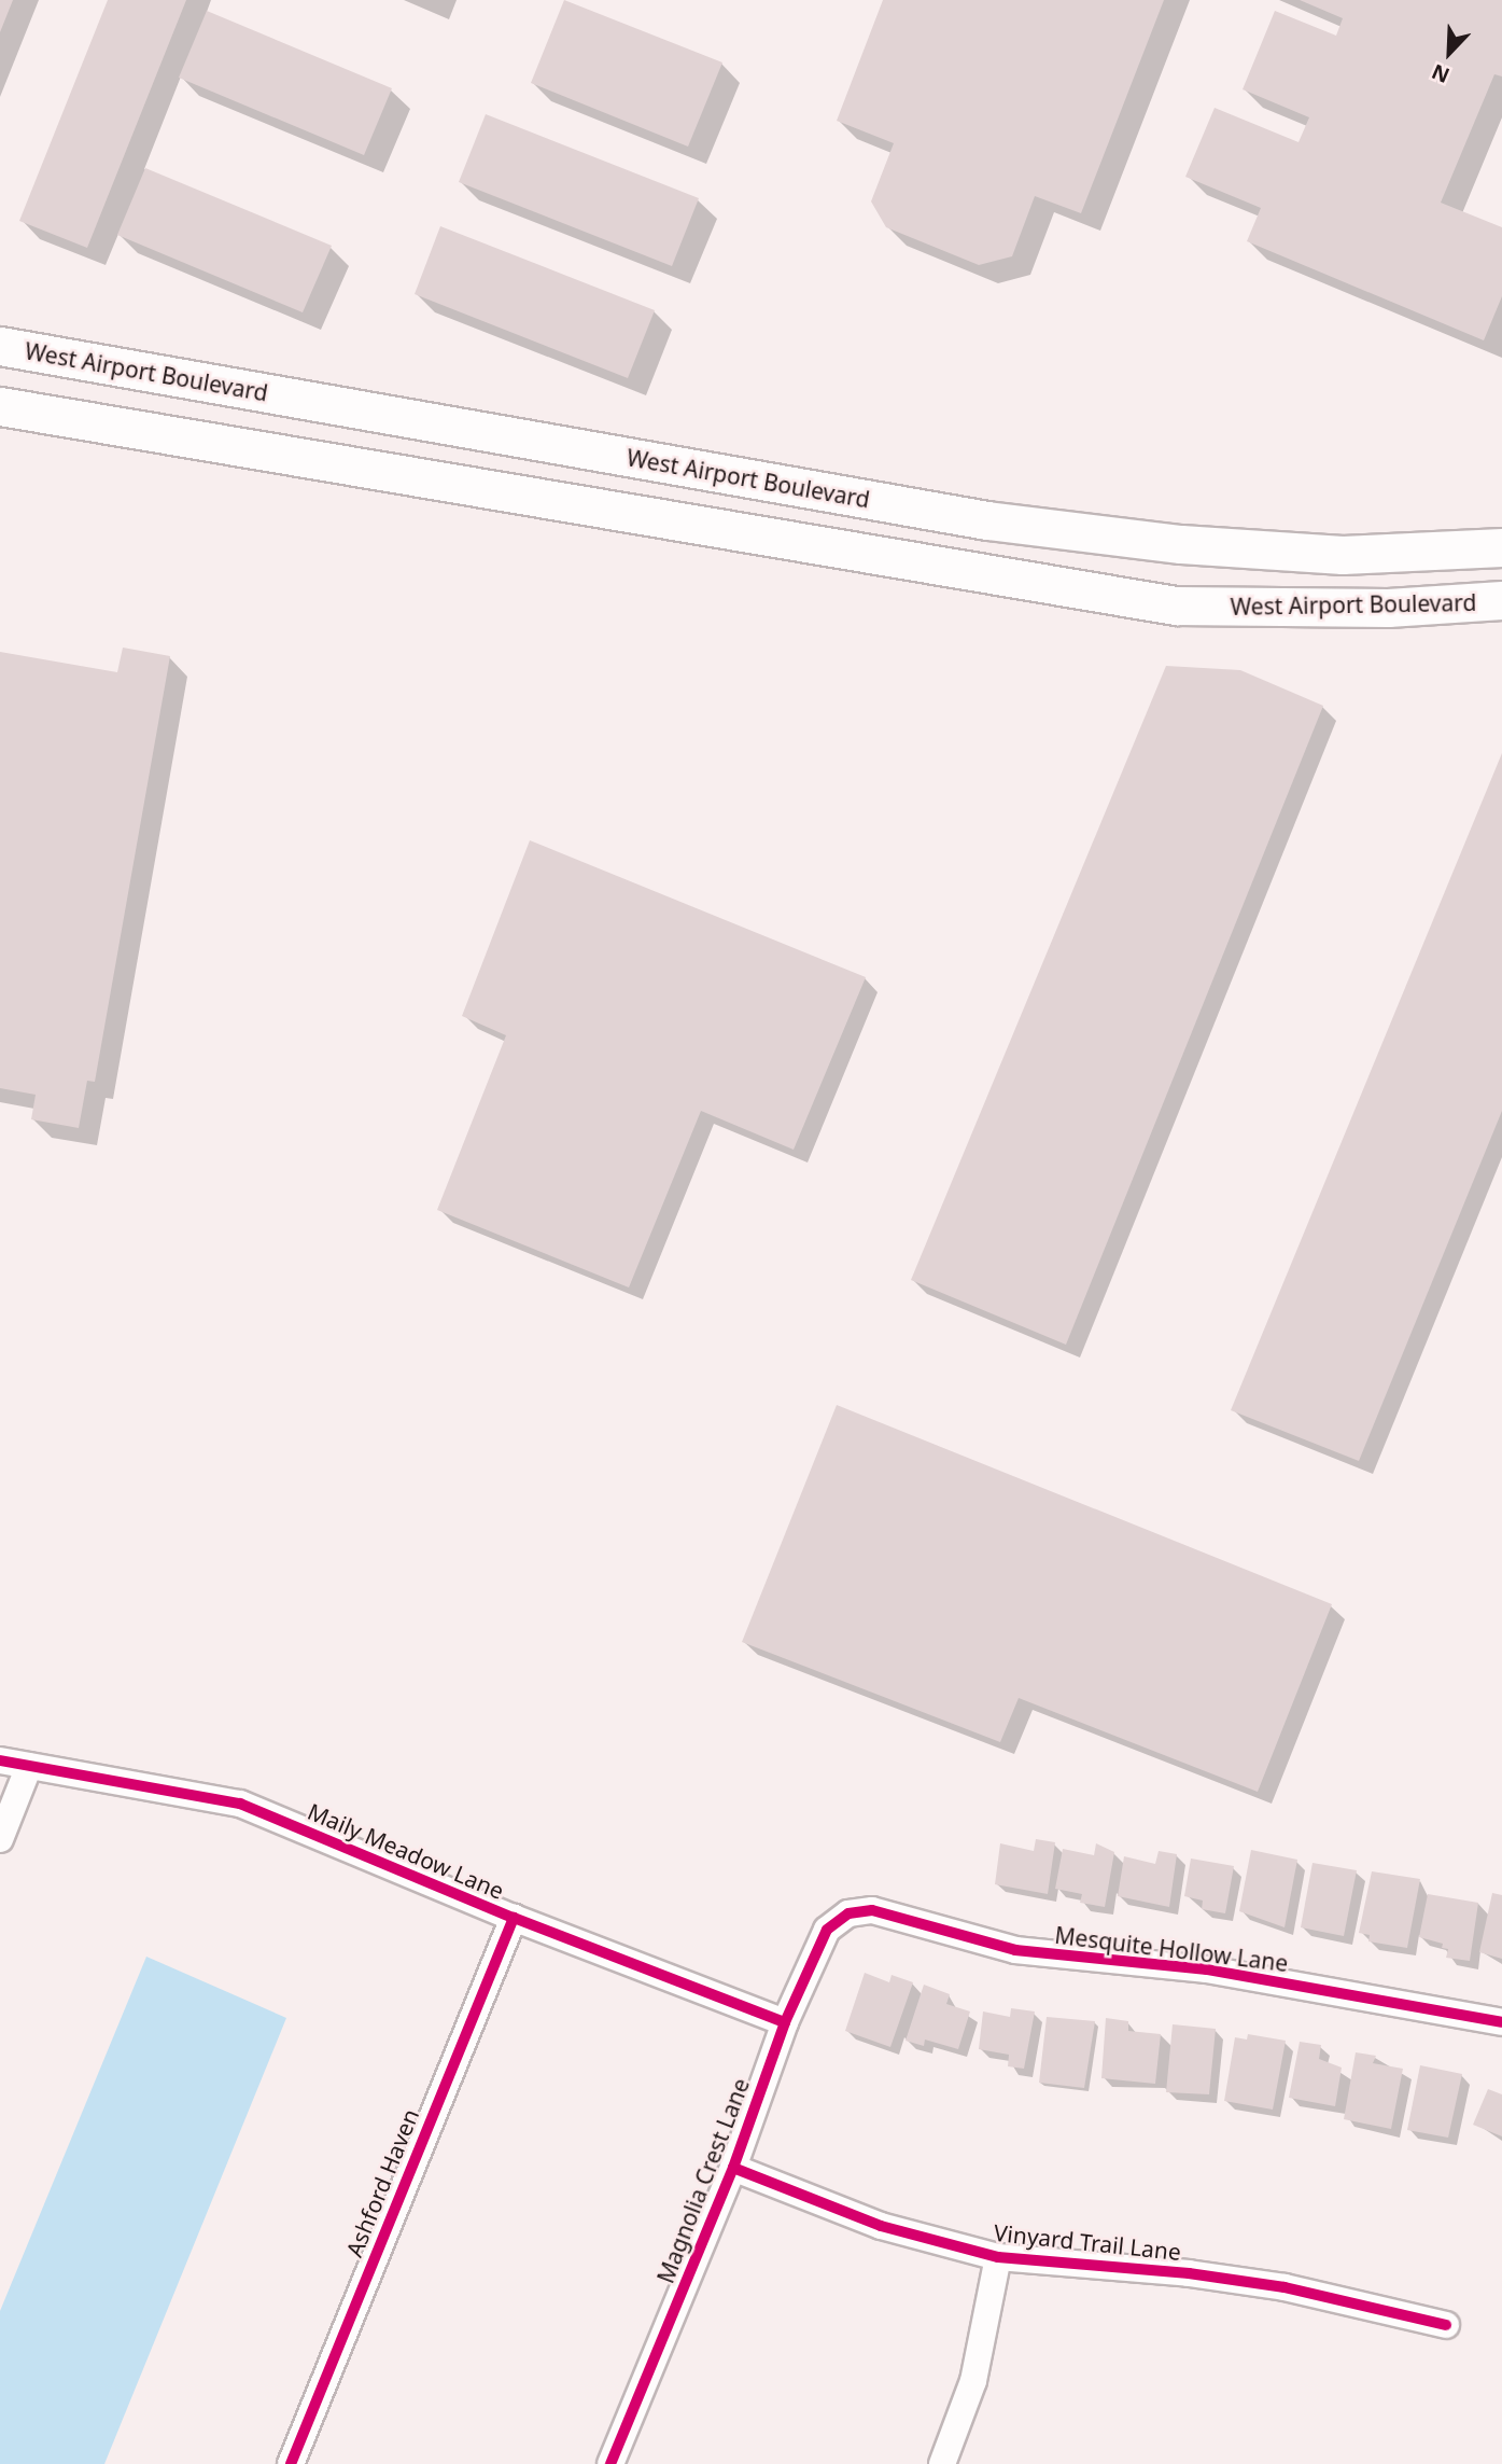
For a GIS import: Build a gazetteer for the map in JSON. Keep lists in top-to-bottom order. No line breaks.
{"streets":{"main road":["West Airport Boulevard"],"street":["Maily Meadow Lane","Mesquite Hollow Lane","Magnolia Crest Lane","Ashford Haven","Vinyard Trail Lane"]},"crossings":[["Maily Meadow Lane","Magnolia Crest Lane"],["Maily Meadow Lane","Ashford Haven"],["Mesquite Hollow Lane","Magnolia Crest Lane"],["Magnolia Crest Lane","Vinyard Trail Lane"]],"north":"bottom left"}
